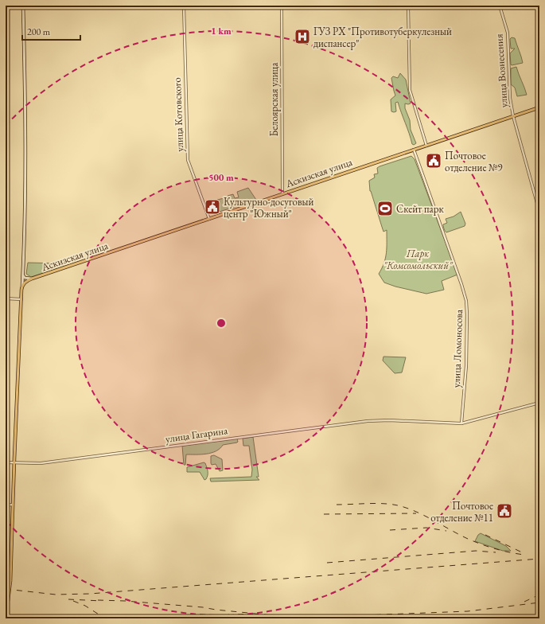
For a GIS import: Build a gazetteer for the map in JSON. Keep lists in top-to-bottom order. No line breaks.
{"streets":{"main road":["Аскизская улица"],"street":["улица Вознесения","Белоярская улица","улица Котовского","улица Ломоносова","улица Гагарина"]},"crossings":[["улица Вознесения","Аскизская улица"],["Белоярская улица","Аскизская улица"],["улица Котовского","Аскизская улица"],["Аскизская улица","улица Ломоносова"],["улица Ломоносова","улица Гагарина"]],"parks":["Парк \"Комсомольский\""],"places":{"hospital":["ГУЗ РХ \"Противотуберкулезный диспансер\""],"public building":["Почтовое отделение №9","Культурно-досуговый центр \"Южный\"","Почтовое отделение №11"],"sports":["Скейт парк"]},"scale_bar":"200 m","rings":["1 km","500 m"]}
